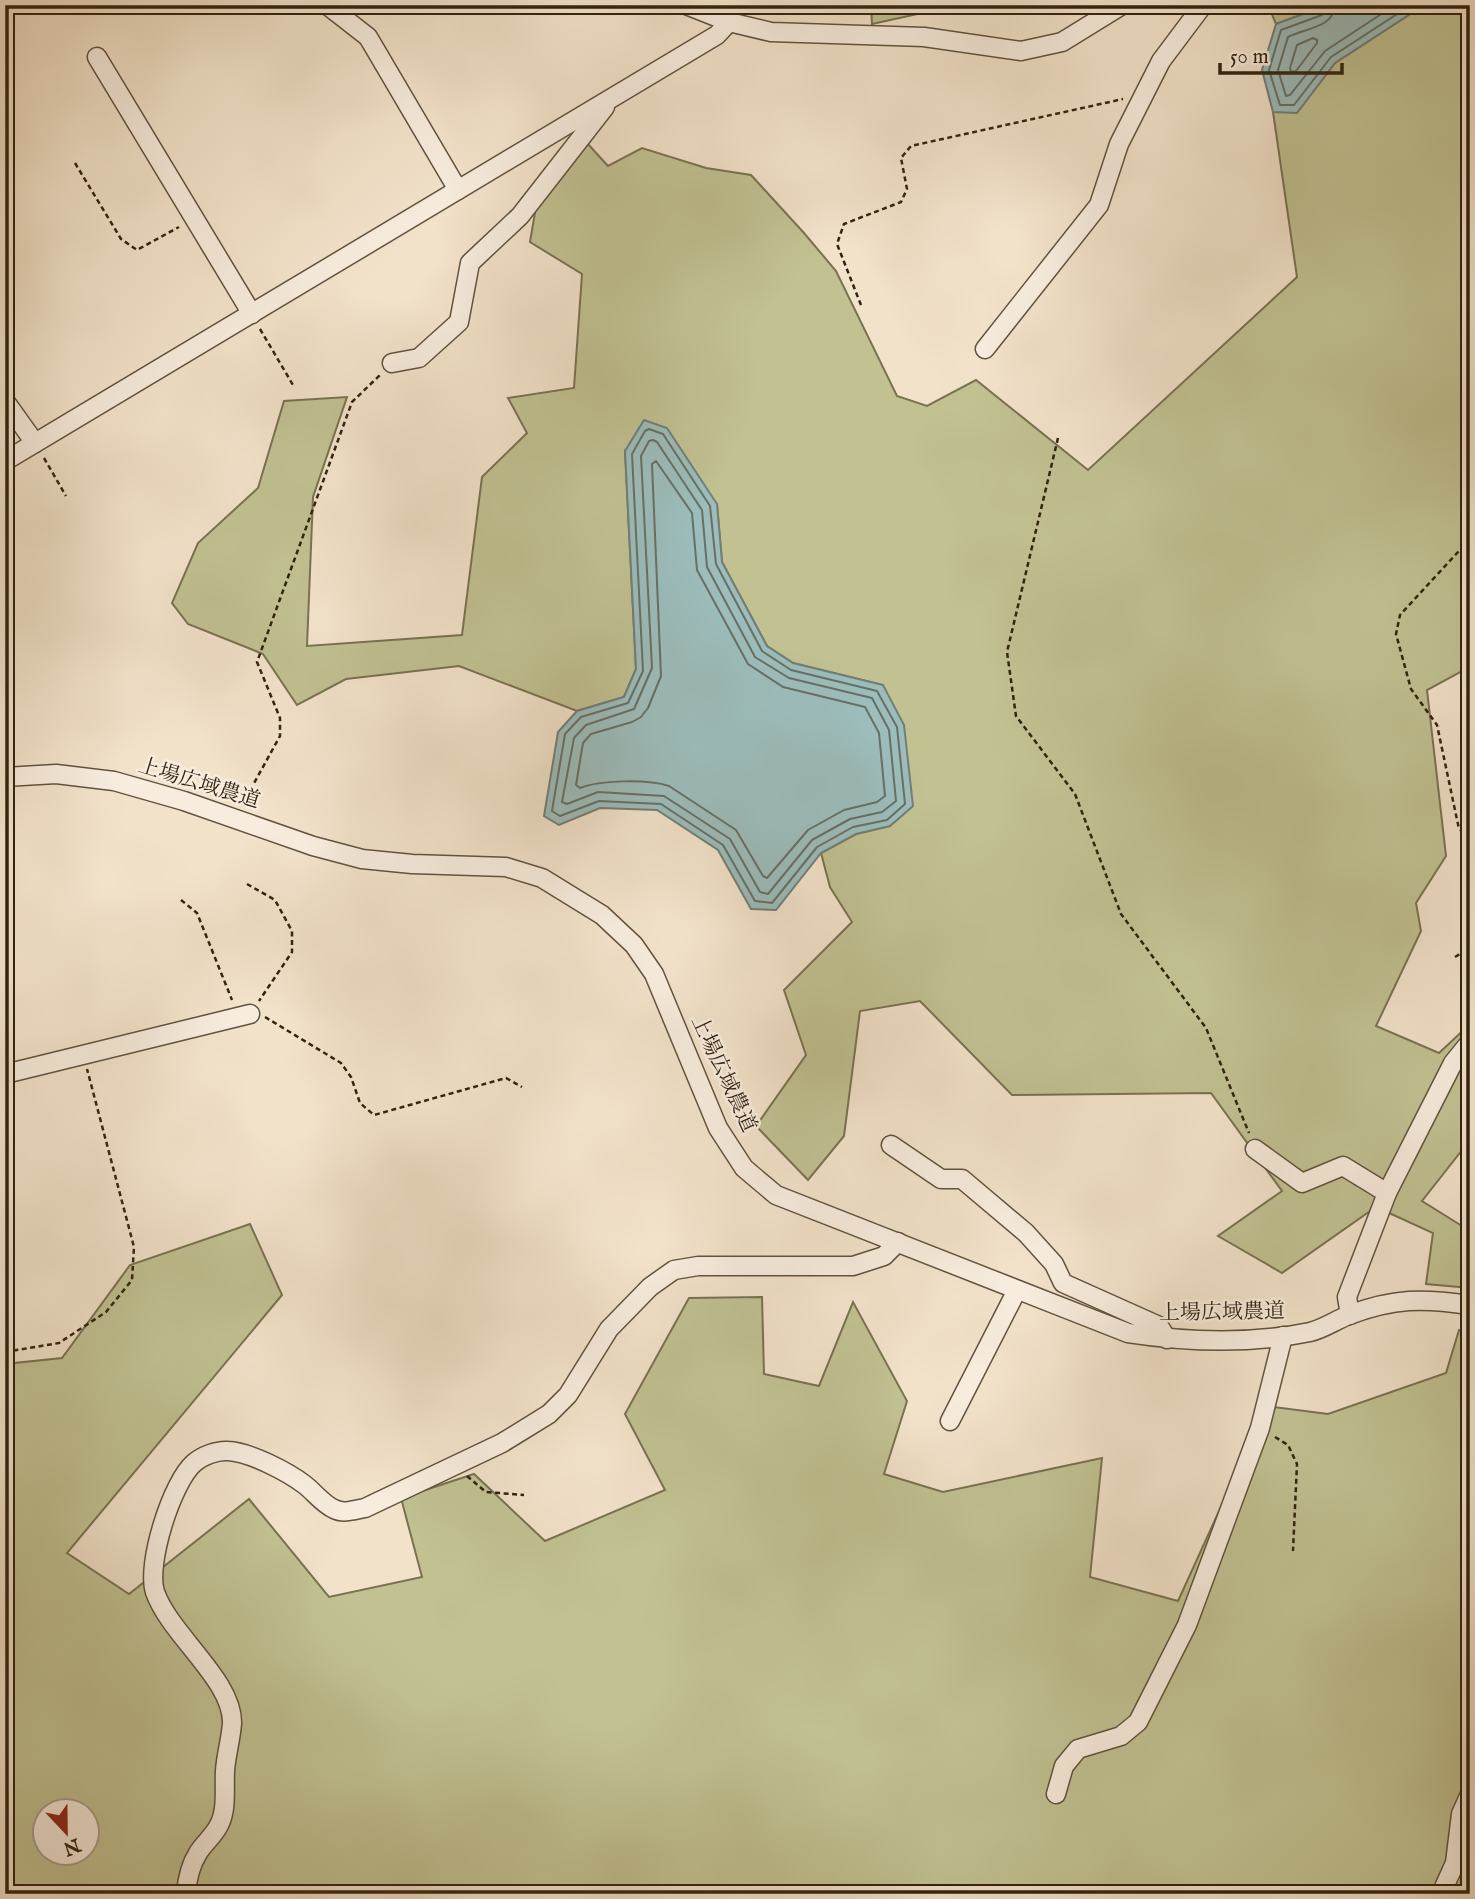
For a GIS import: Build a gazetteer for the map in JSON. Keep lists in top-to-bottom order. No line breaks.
{"streets":{"street":["上場広域農道"]},"scale_bar":"50 m","north":"bottom"}
